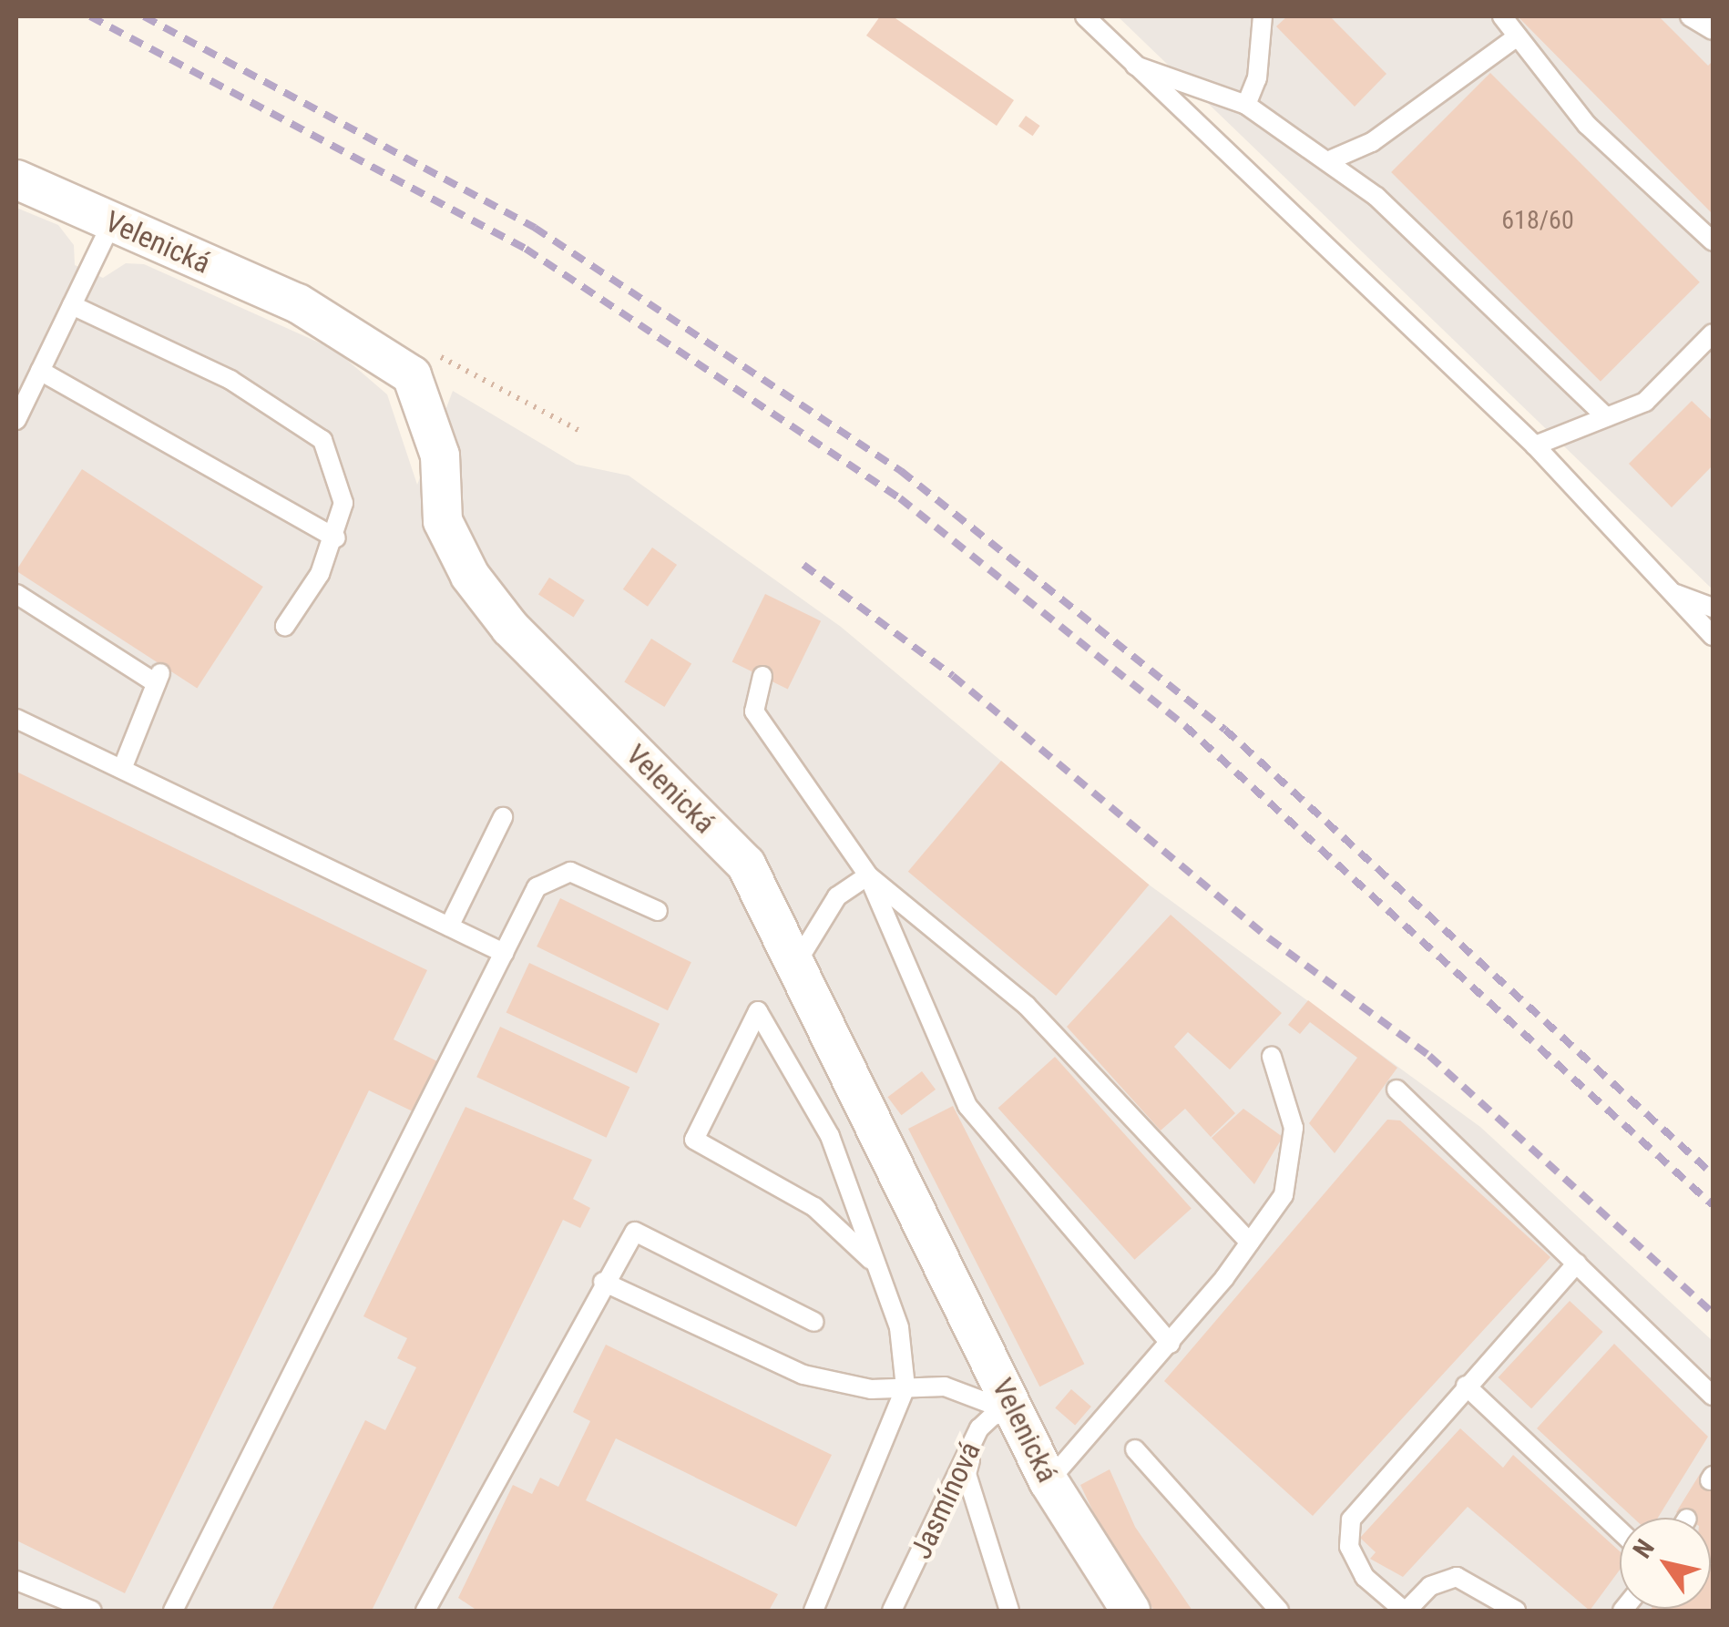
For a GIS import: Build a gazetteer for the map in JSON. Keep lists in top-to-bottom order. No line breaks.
{"streets":{"street":["Velenická"],"lane":["Jasmínová"]},"crossings":[["Velenická","Jasmínová"]],"house_numbers":["618/60"],"north":"top left"}
